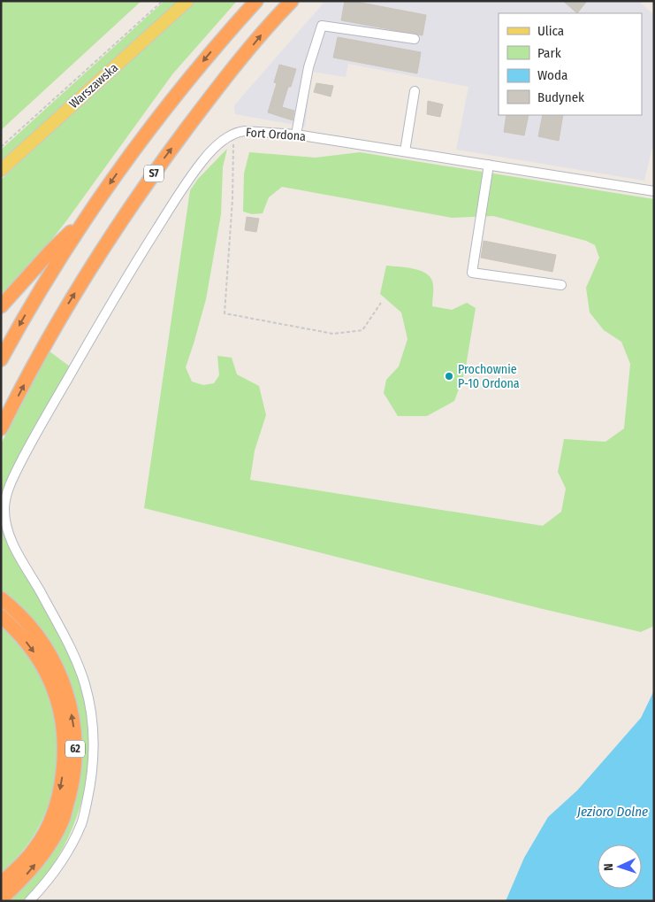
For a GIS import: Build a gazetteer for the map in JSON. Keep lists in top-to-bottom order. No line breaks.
{"streets":{"highway":["S7","62"],"main road":["Warszawska"],"street":["Fort Ordona"]},"water":["Jezioro Dolne"],"places":["Prochownie P-10 Ordona"],"legend":["Ulica","Park","Woda","Budynek"],"north":"left"}
